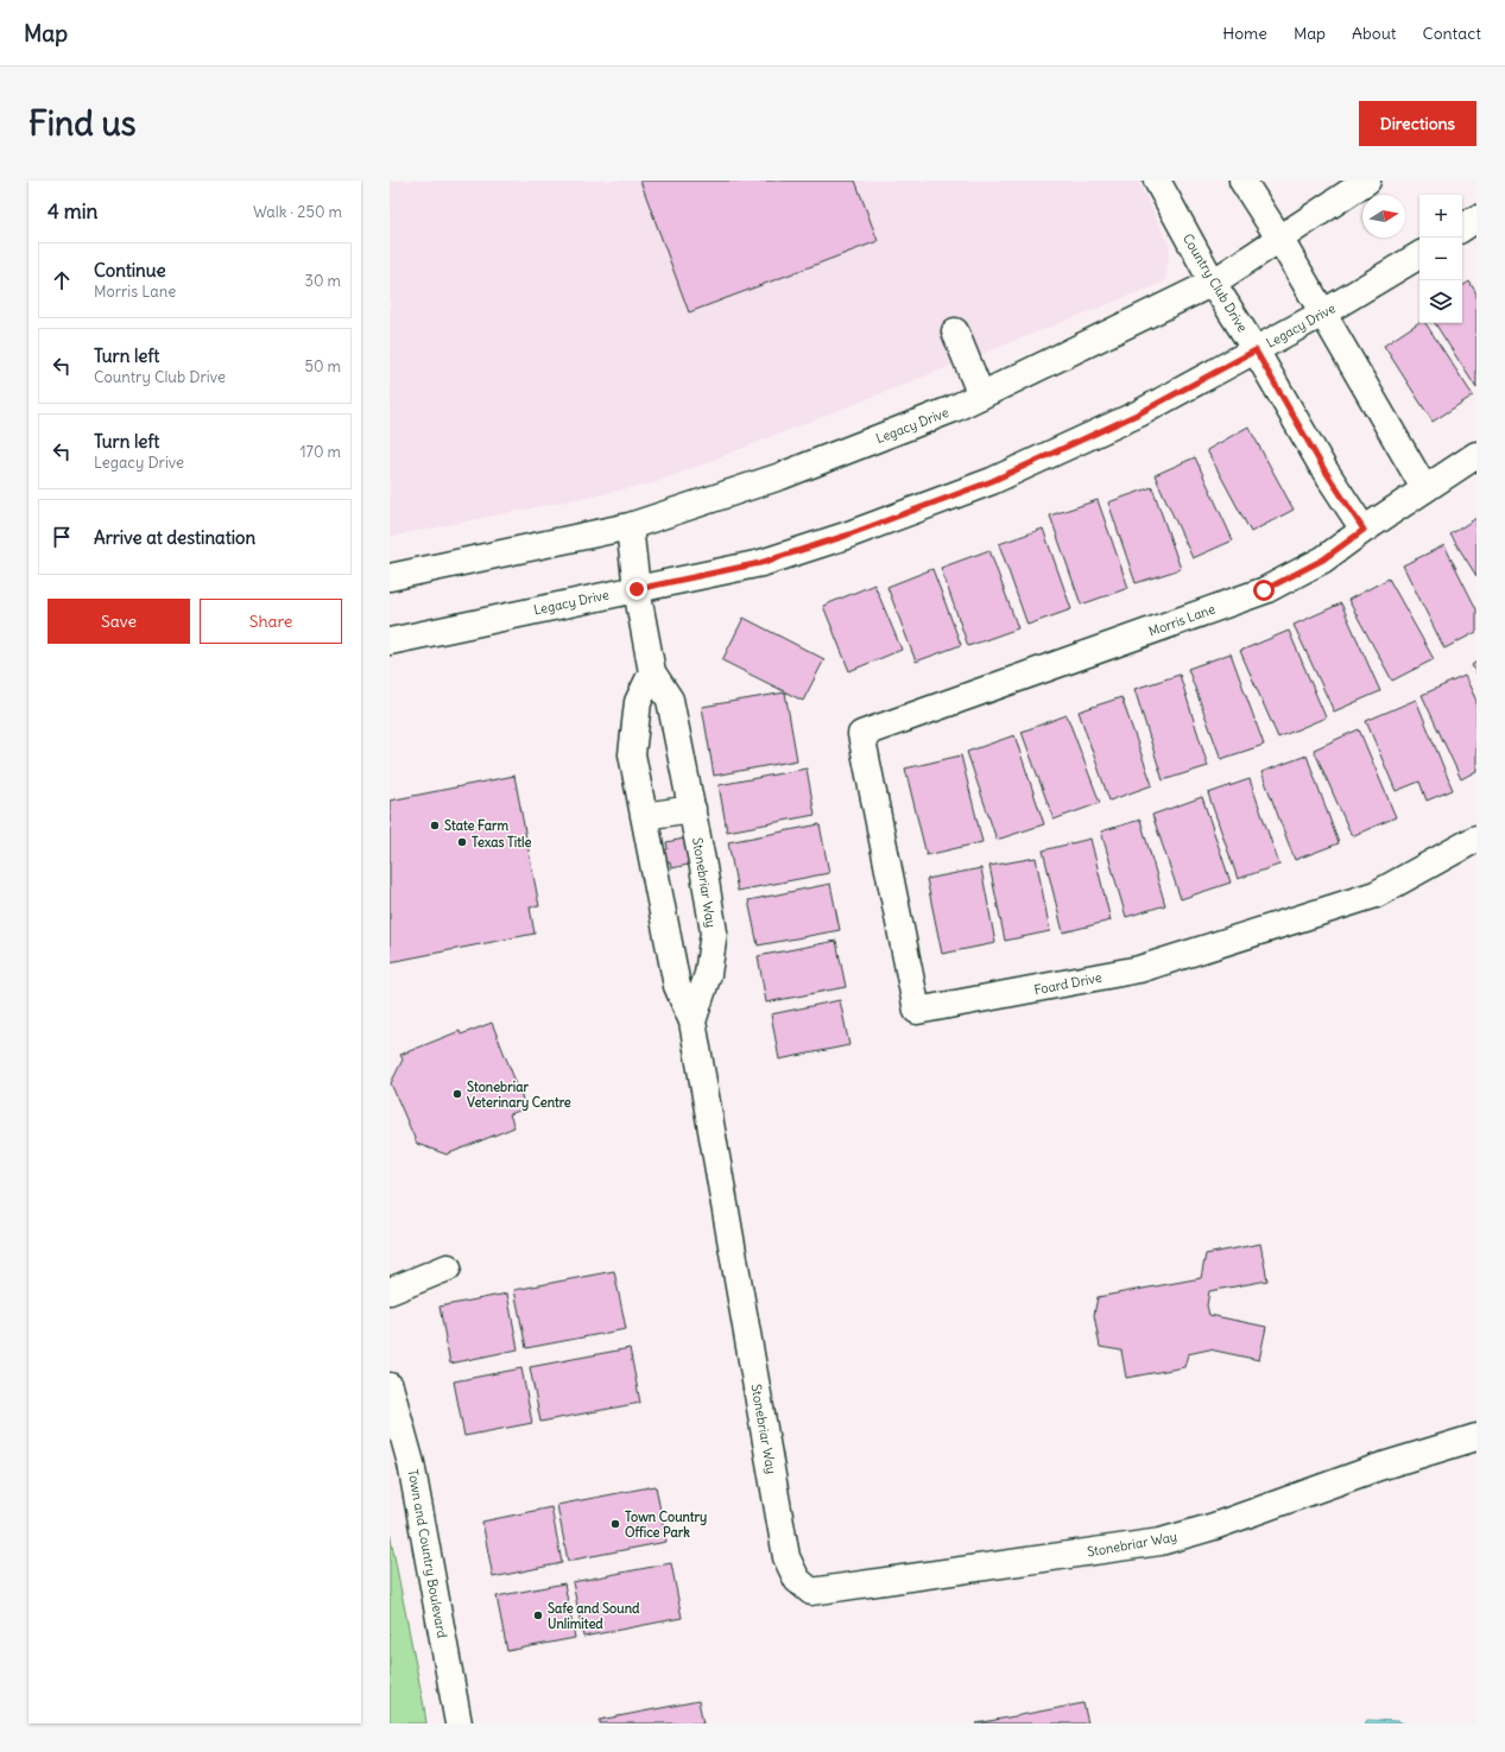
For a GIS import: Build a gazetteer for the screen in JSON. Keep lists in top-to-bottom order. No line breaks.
{"streets":{"street":["Country Club Drive","Legacy Drive","Morris Lane","Stonebriar Way","Foard Drive","Town and Country Boulevard"]},"crossings":[["Country Club Drive","Legacy Drive"],["Country Club Drive","Morris Lane"],["Legacy Drive","Stonebriar Way"],["Morris Lane","Foard Drive"]],"places":["State Farm","Texas Title","Stonebriar Veterinary Centre","Town Country Office Park","Safe and Sound Unlimited"],"north":"right","page":{"header":"Map","nav":["Home","Map","About","Contact"],"buttons":["Directions",["Save","Share"]],"title":"Find us","heading":["4 min","Walk · 250 m"],"map_buttons":["+","−"],"list":[["Continue","Morris Lane","30 m"],["Turn left","Country Club Drive","50 m"],["Turn left","Legacy Drive","170 m"],"Arrive at destination"]}}
